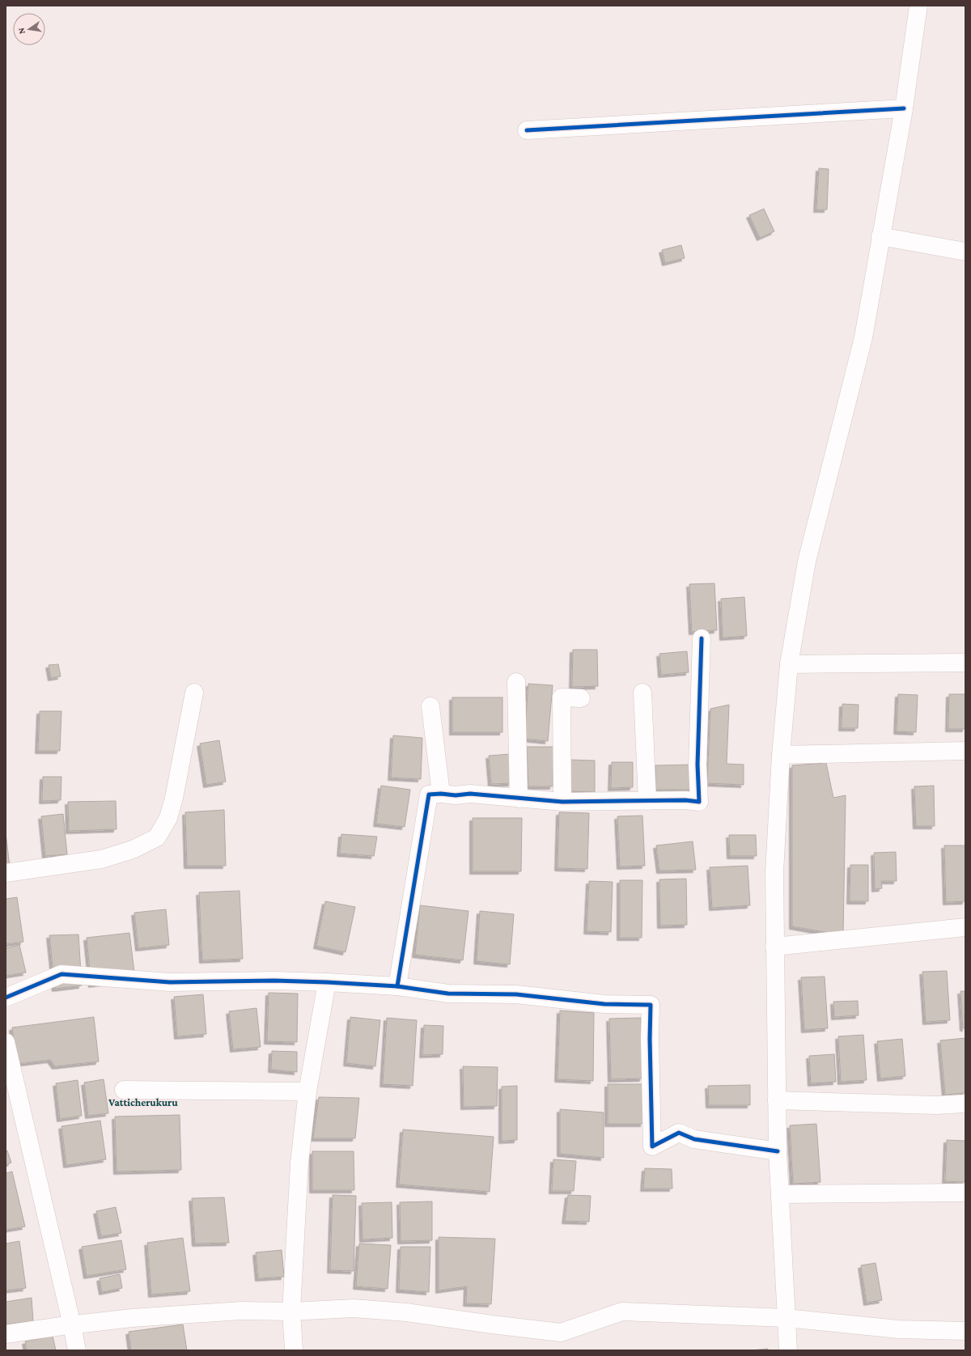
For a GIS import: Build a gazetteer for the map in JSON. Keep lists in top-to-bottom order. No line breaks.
{"districts":["Vatticherukuru"],"north":"left"}
